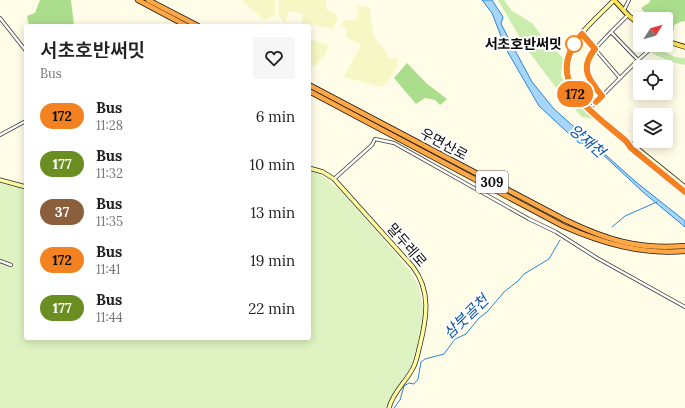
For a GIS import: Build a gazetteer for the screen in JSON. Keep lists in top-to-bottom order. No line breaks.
{"streets":{"highway":["우면산로","309"],"street":["말두레로"]},"water":["양재천","삼붓골천"],"places":["서초호반써밋"],"lines":["bus line 172"],"north":"top right","page":{"on_map":"172","heading":["서초호반써밋","Bus"],"list":[{"mark":"172","name":"Bus","note":"11:28","value":"6 min"},{"mark":"177","name":"Bus","note":"11:32","value":"10 min"},{"mark":"37","name":"Bus","note":"11:35","value":"13 min"},{"mark":"172","name":"Bus","note":"11:41","value":"19 min"},{"mark":"177","name":"Bus","note":"11:44","value":"22 min"}]}}
